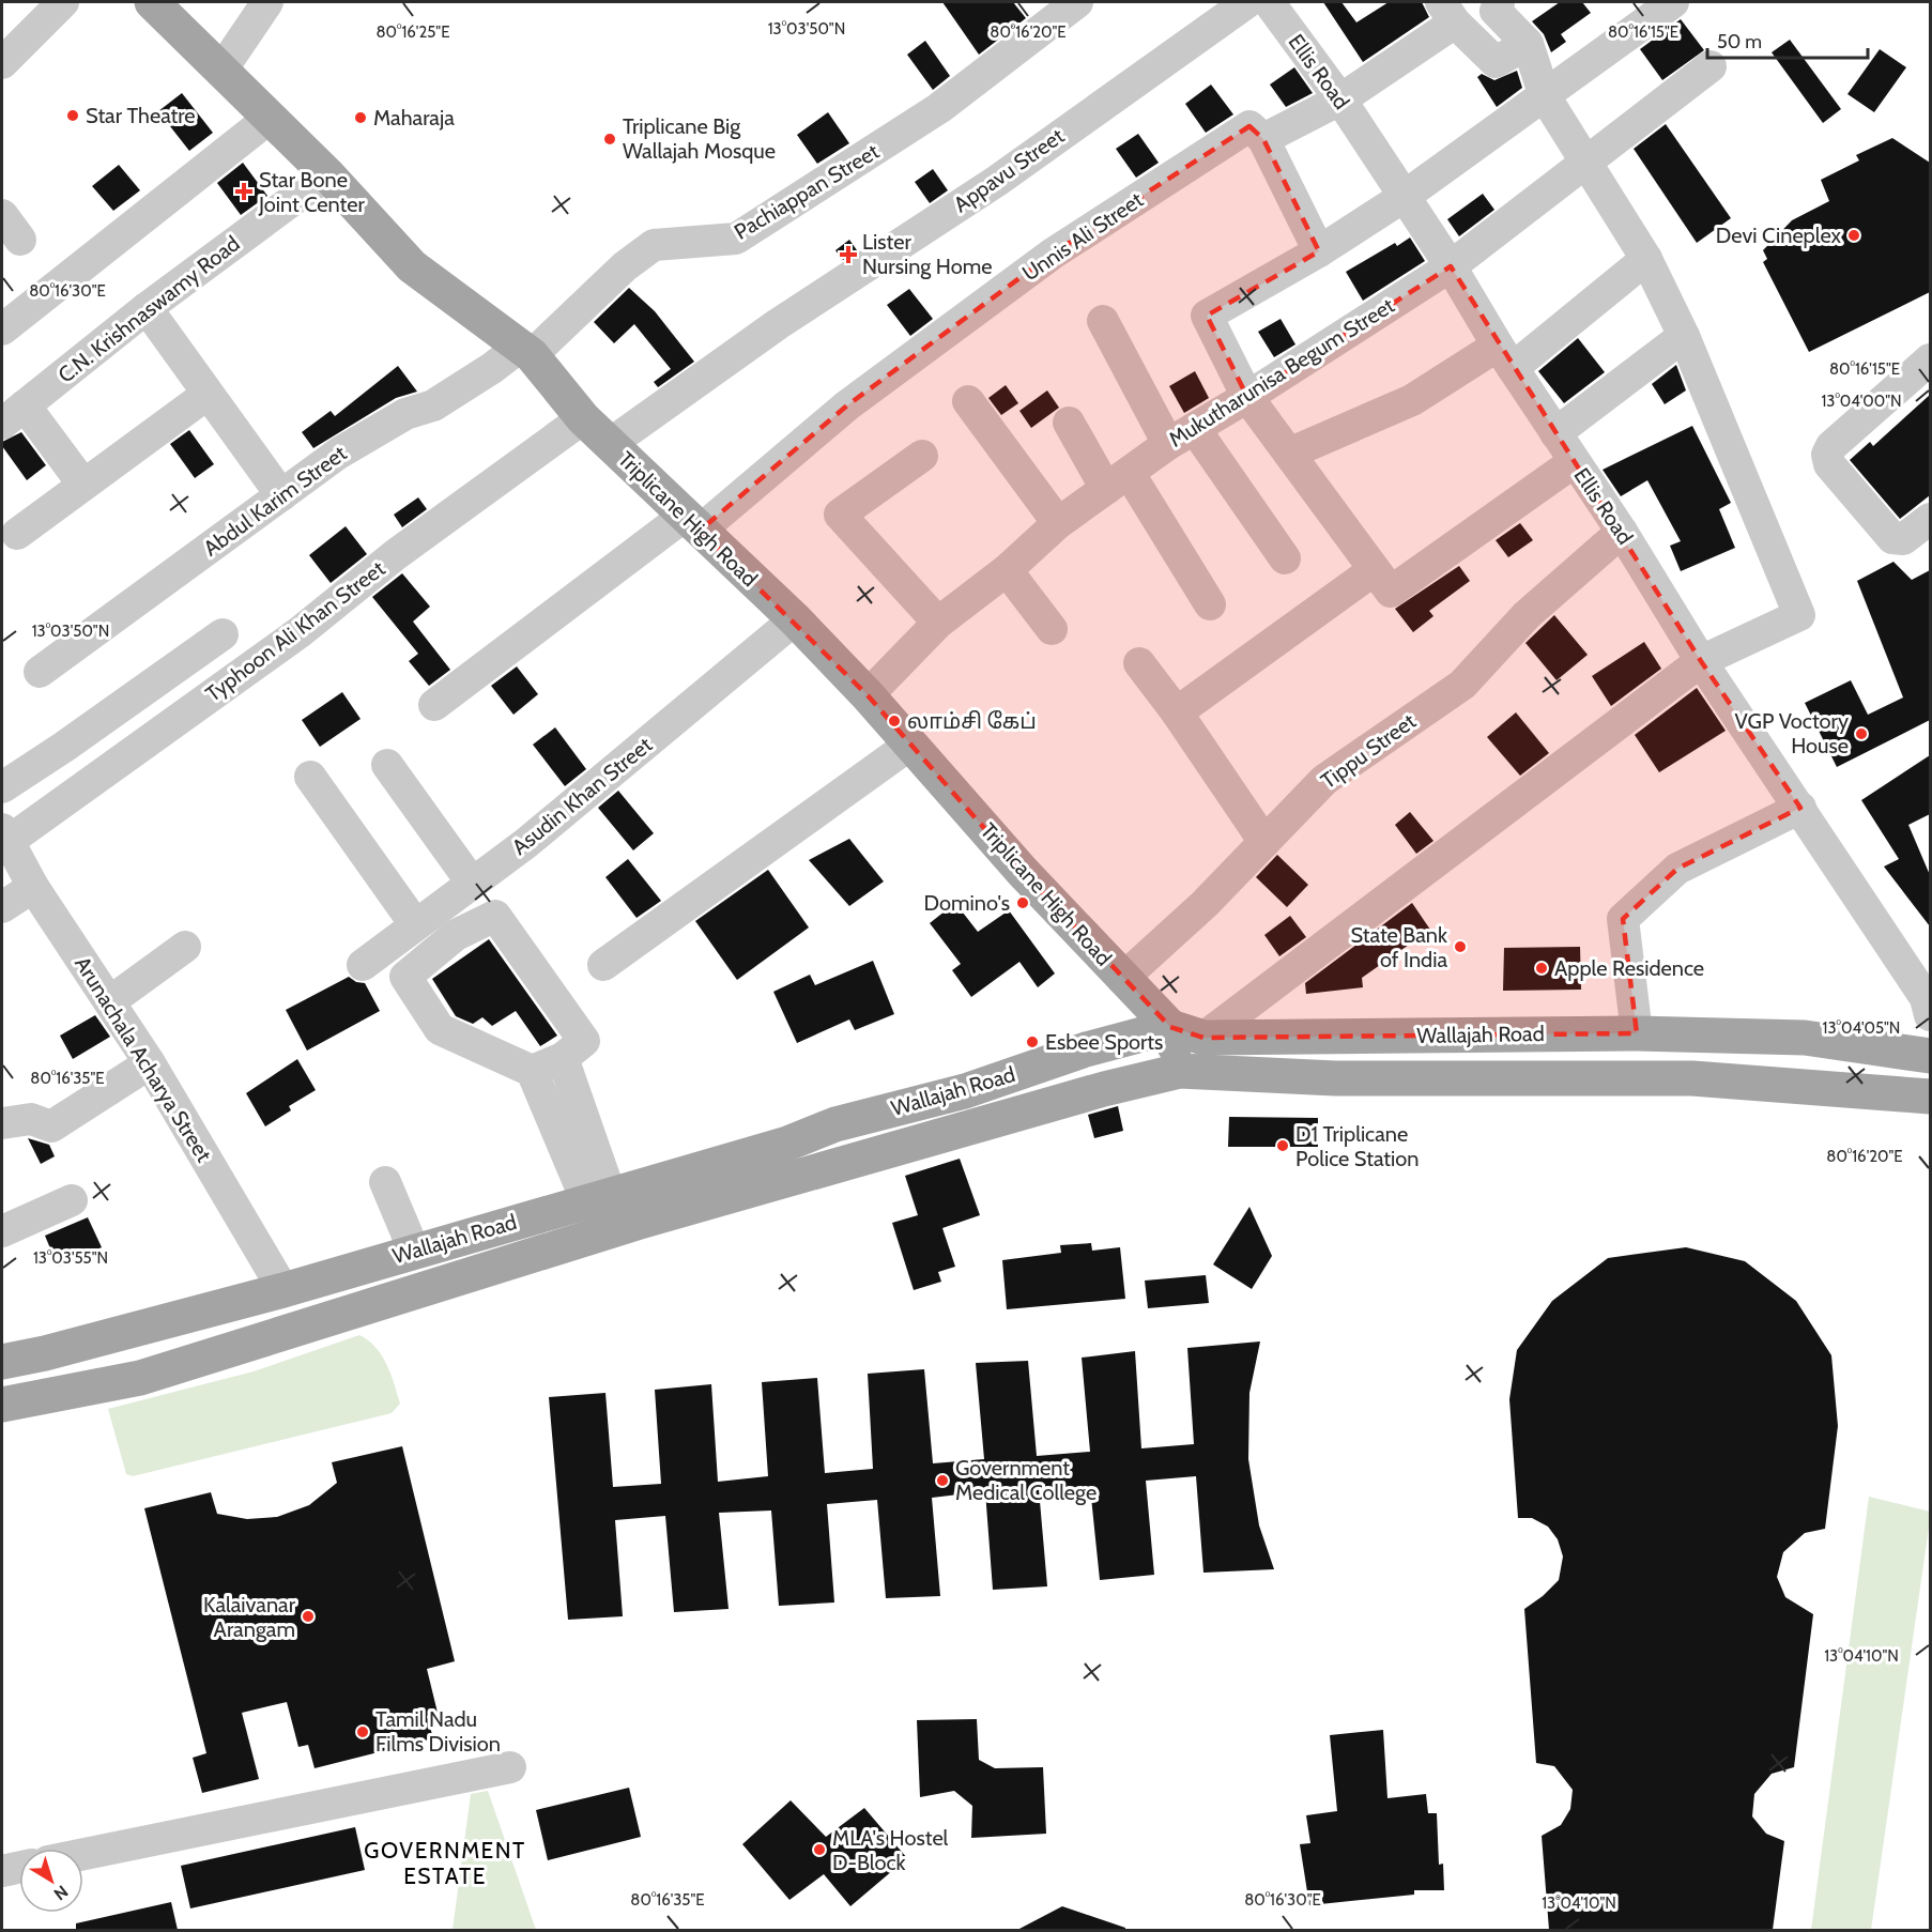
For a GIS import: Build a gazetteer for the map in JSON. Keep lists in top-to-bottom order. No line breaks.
{"streets":{"main road":["Triplicane High Road","Wallajah Road"],"street":["Ellis Road","Appavu Street","Pachiappan Street","Unnis Ali Street","C.N. Krishnaswamy Road","Mukutharunisa Begum Street","Abdul Karim Street","Typhoon Ali Khan Street","Tippu Street","Asudin Khan Street","Arunachala Acharya Street"]},"crossings":[["Ellis Road","Mukutharunisa Begum Street"],["Ellis Road","Tippu Street"],["Appavu Street","Triplicane High Road"],["Pachiappan Street","Abdul Karim Street"],["Pachiappan Street","Triplicane High Road"],["Unnis Ali Street","Triplicane High Road"],["C.N. Krishnaswamy Road","Triplicane High Road"],["Mukutharunisa Begum Street","Triplicane High Road"],["Abdul Karim Street","Triplicane High Road"],["Triplicane High Road","Typhoon Ali Khan Street"],["Triplicane High Road","Tippu Street"],["Triplicane High Road","Asudin Khan Street"],["Triplicane High Road","Wallajah Road"],["Typhoon Ali Khan Street","Arunachala Acharya Street"],["Wallajah Road","Arunachala Acharya Street"]],"districts":["GOVERNMENT ESTATE"],"places":{"other":["Star Theatre","Maharaja","Triplicane Big Wallajah Mosque","Devi Cineplex","லாம்சி கேப்","VGP Voctory House","Domino's","State Bank of India","Apple Residence","Esbee Sports","D1 Triplicane Police Station","Government Medical College","Kalaivanar Arangam","Tamil Nadu Films Division","MLA's Hostel D-Block"],"health":["Star Bone Joint Center","Lister Nursing Home"]},"scale_bar":"50 m","north":"bottom right","coordinates":["13°03'50\"N","80°16'25\"E","80°16'20\"E","80°16'15\"E","80°16'30\"E","13°04'00\"N","13°04'05\"N","80°16'35\"E","13°03'55\"N","13°04'10\"N"]}
